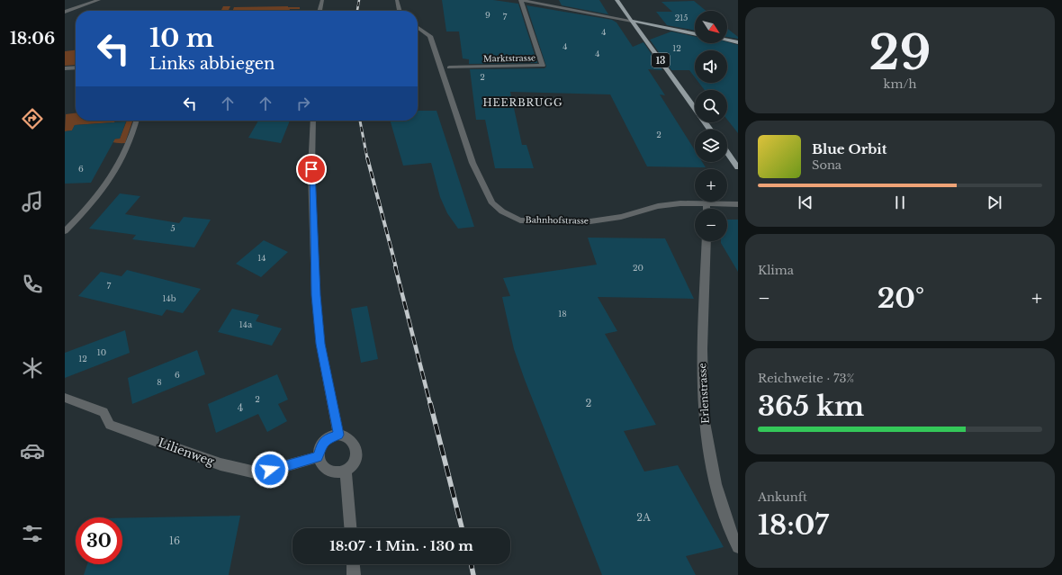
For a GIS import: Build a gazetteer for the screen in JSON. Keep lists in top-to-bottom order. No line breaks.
{"streets":{"main road":["13"],"street":["Marktstrasse","Bahnhofstrasse","Erlenstrasse","Lilienweg"]},"districts":["HEERBRUGG"],"house_numbers":["9","7","215","4","4","12","4","2","2","6","5","14","20","7","14b","18","14a","10","12","6","8","2","2","4","2A","16"],"north":"bottom right","page":{"tabs":"18:06","tile":[["29","km/h"],"Klima",["Reichweite · 73%","365 km"],["Ankunft","18:07"]],"map_buttons":["+","−"],"turn":["10 m","Links abbiegen"],"song":["Blue Orbit","Sona"],"heat":["−","20°","+"],"limit":"30","trip":"18:07 · 1 Min. · 130 m"}}
